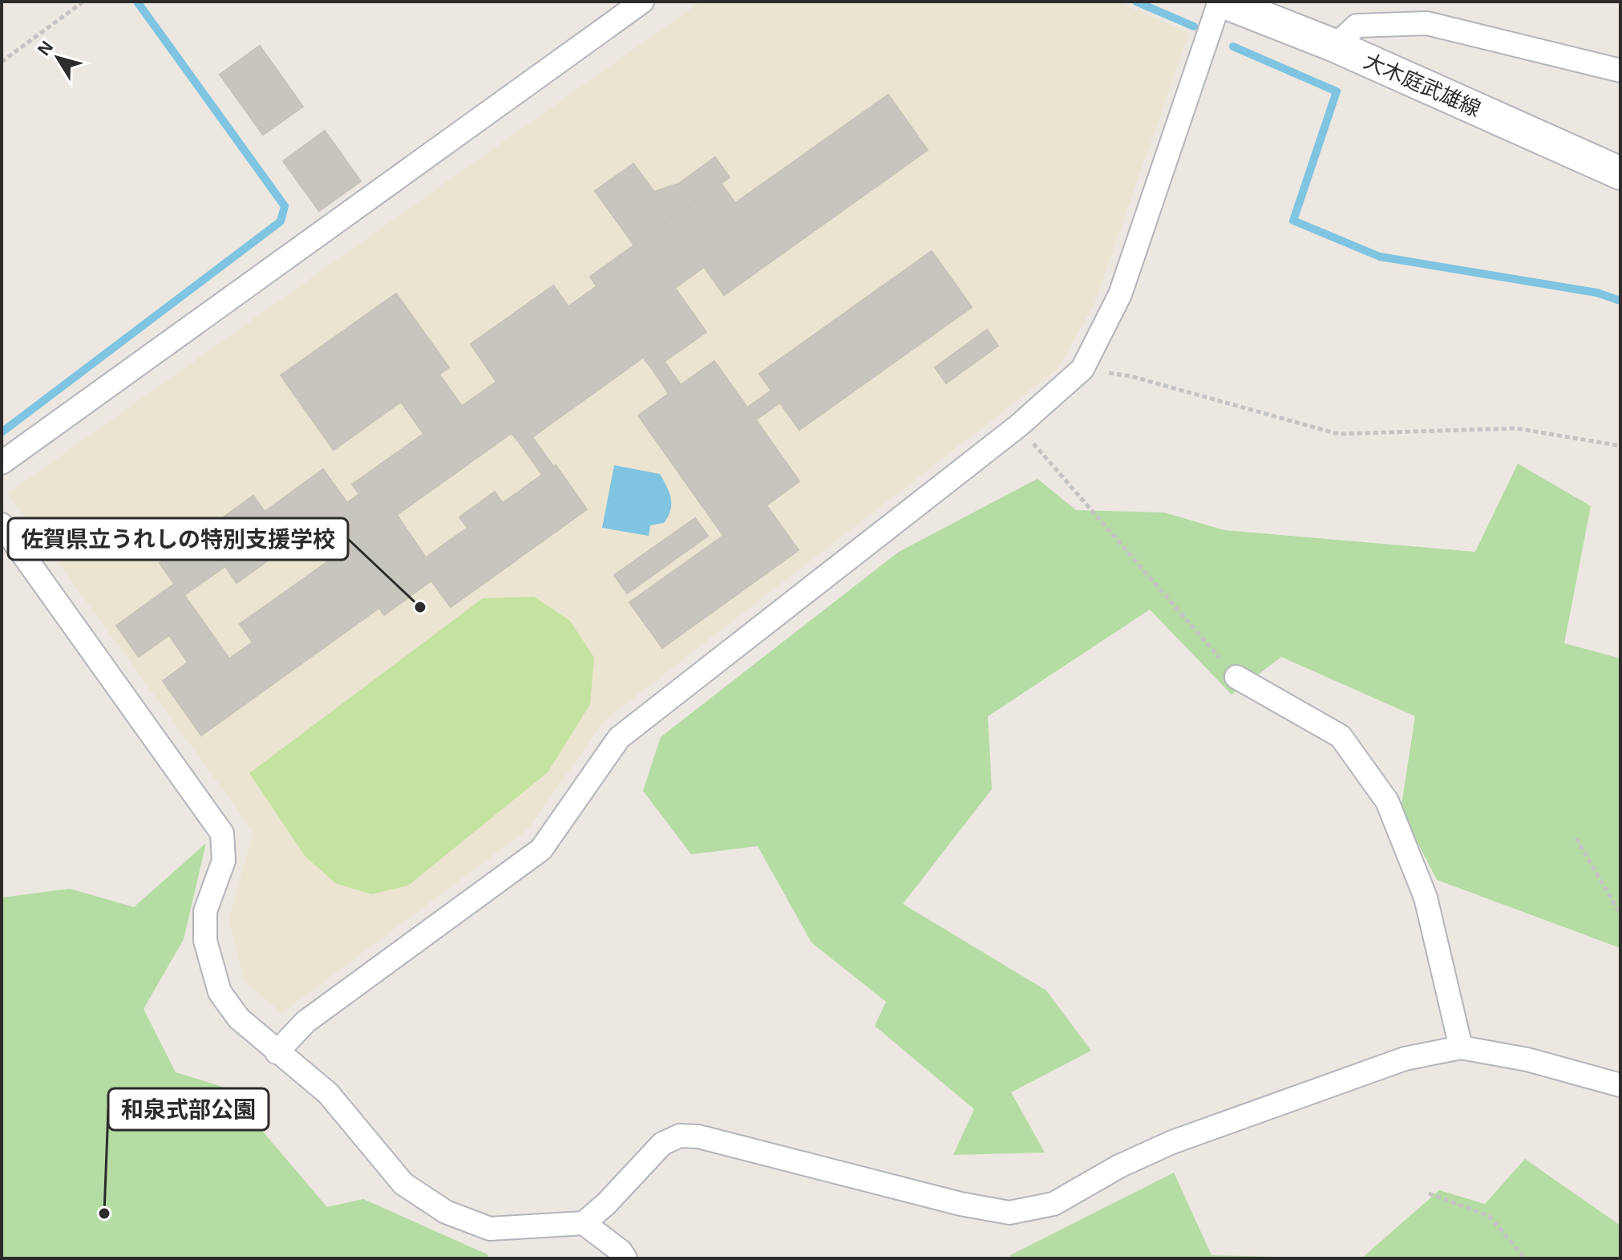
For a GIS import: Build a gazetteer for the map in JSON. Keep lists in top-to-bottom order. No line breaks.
{"streets":{"main road":["大木庭武雄線"]},"places":["佐賀県立うれしの特別支援学校","和泉式部公園"],"north":"top left"}
